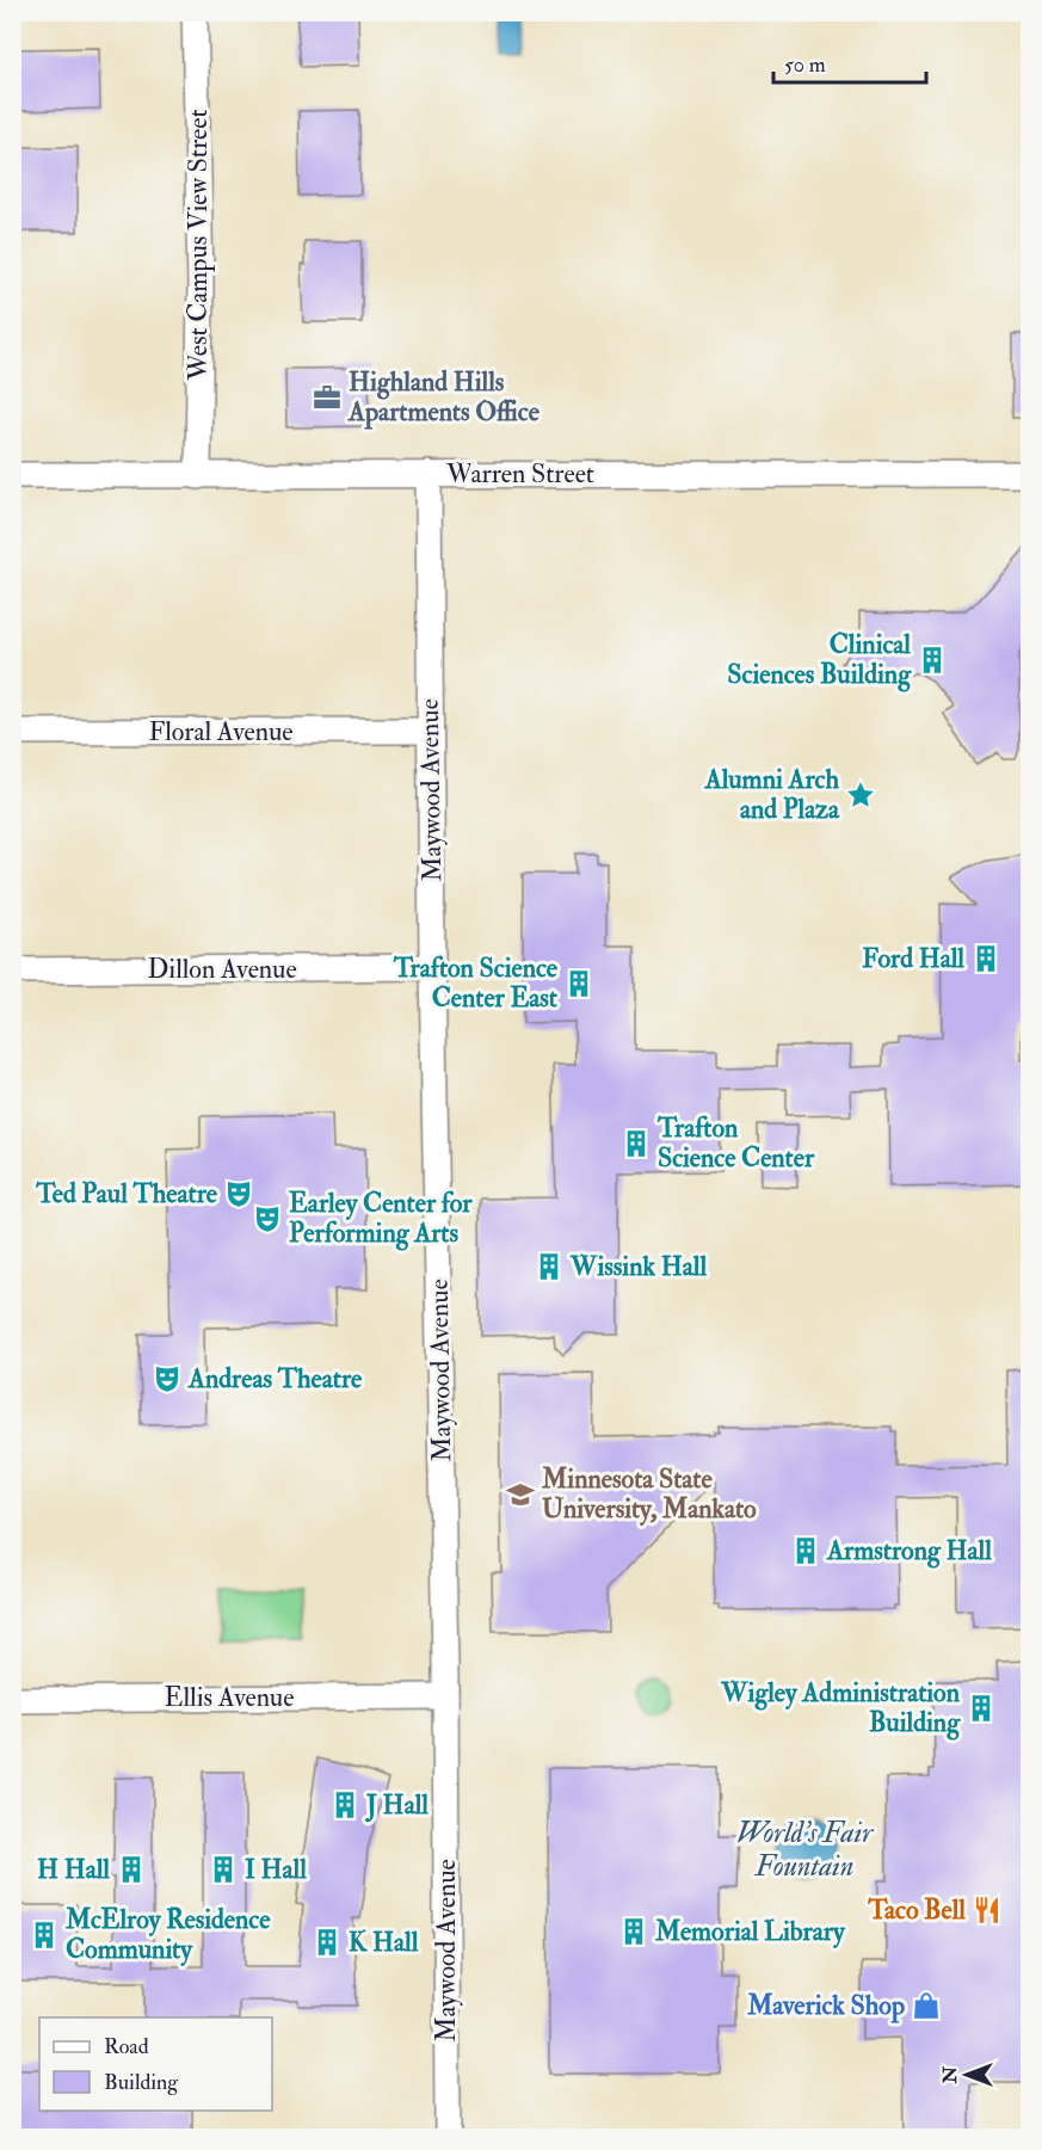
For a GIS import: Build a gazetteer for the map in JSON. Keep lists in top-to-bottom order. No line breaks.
{"streets":{"street":["West Campus View Street","Warren Street","Floral Avenue","Maywood Avenue","Dillon Avenue","Ellis Avenue"]},"crossings":[["West Campus View Street","Warren Street"],["Warren Street","Maywood Avenue"],["Floral Avenue","Maywood Avenue"],["Maywood Avenue","Dillon Avenue"],["Maywood Avenue","Ellis Avenue"]],"water":["World's Fair Fountain"],"places":{"office":["Highland Hills Apartments Office"],"building":["Clinical Sciences Building","Ford Hall","Trafton Science Center East","Trafton Science Center","Wissink Hall","Armstrong Hall","Wigley Administration Building","J Hall","H Hall","I Hall","Memorial Library","McElroy Residence Community","K Hall"],"place":["Alumni Arch and Plaza"],"theatre":["Ted Paul Theatre","Earley Center for Performing Arts","Andreas Theatre"],"school or university":["Minnesota State University, Mankato"],"restaurant":["Taco Bell"],"shop":["Maverick Shop"]},"legend":["Road","Building"],"scale_bar":"50 m","north":"left"}
